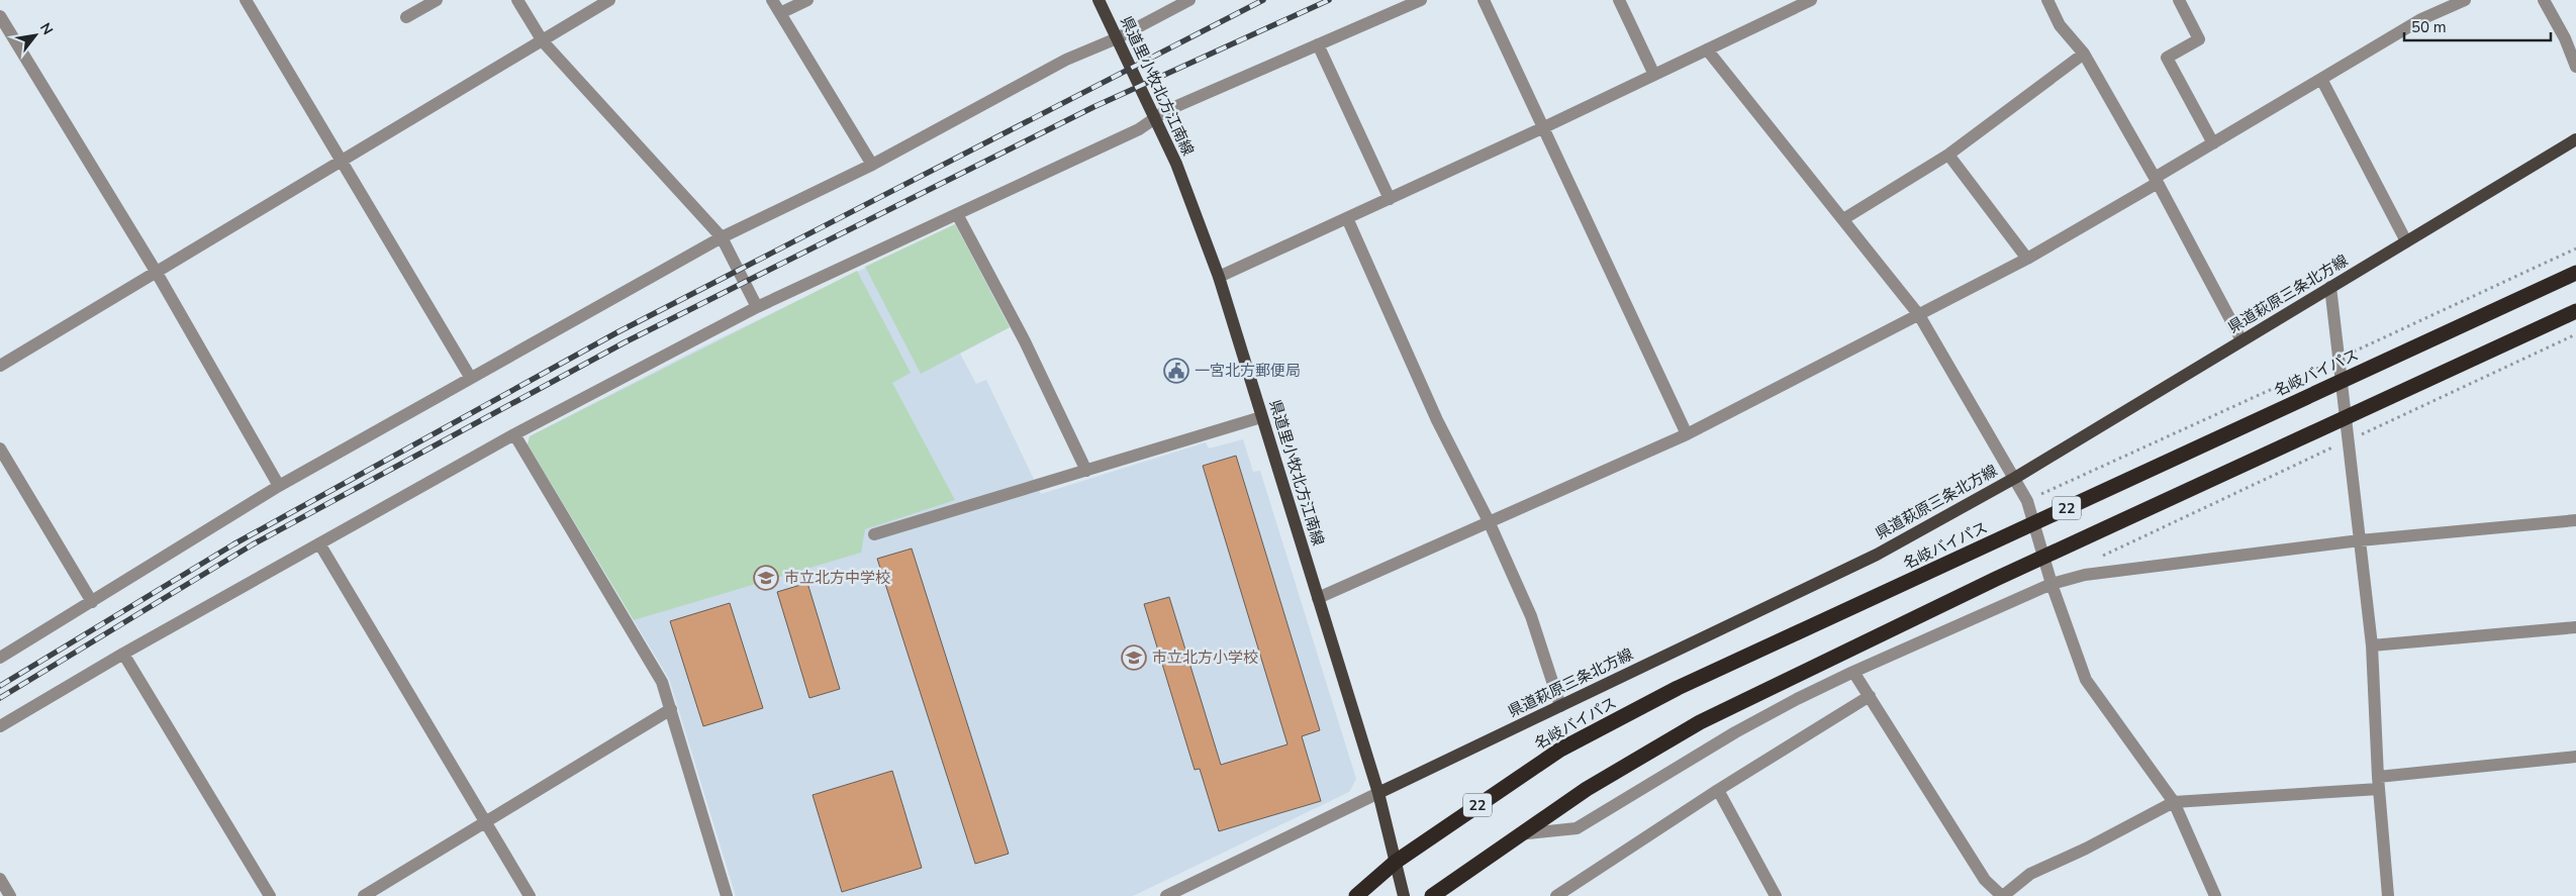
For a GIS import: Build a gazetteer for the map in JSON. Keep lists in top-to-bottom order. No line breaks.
{"streets":{"highway":["名岐バイパス","22"],"main road":["県道里小牧北方江南線","県道萩原三条北方線"]},"crossings":[["県道里小牧北方江南線","県道萩原三条北方線"]],"places":{"public building":["一宮北方郵便局"],"school or university":["市立北方中学校","市立北方小学校"]},"scale_bar":"50 m","north":"top right"}
